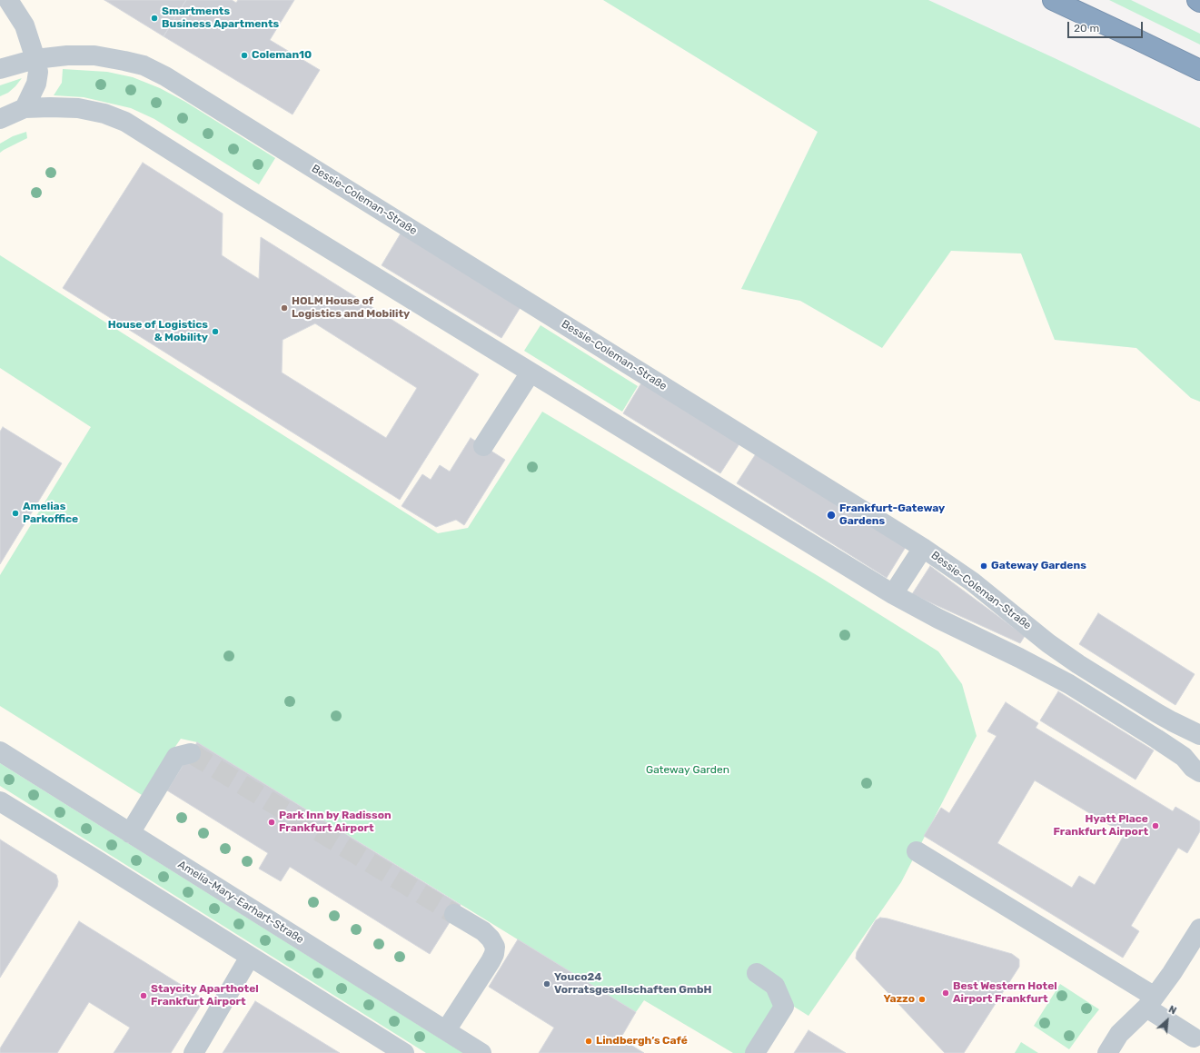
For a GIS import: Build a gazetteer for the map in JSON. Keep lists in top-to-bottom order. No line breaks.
{"streets":{"street":["Bessie-Coleman-Straße","Amelia-Mary-Earhart-Straße"]},"parks":["Gateway Garden"],"places":["Smartments Business Apartments","Coleman10","HOLM House of Logistics and Mobility","House of Logistics & Mobility","Amelias Parkoffice","Frankfurt-Gateway Gardens","Gateway Gardens","Park Inn by Radisson Frankfurt Airport","Hyatt Place Frankfurt Airport","Youco24 Vorratsgesellschaften GmbH","Best Western Hotel Airport Frankfurt","Staycity Aparthotel Frankfurt Airport","Yazzo","Lindbergh’s Café"],"scale_bar":"20 m","north":"top right"}
